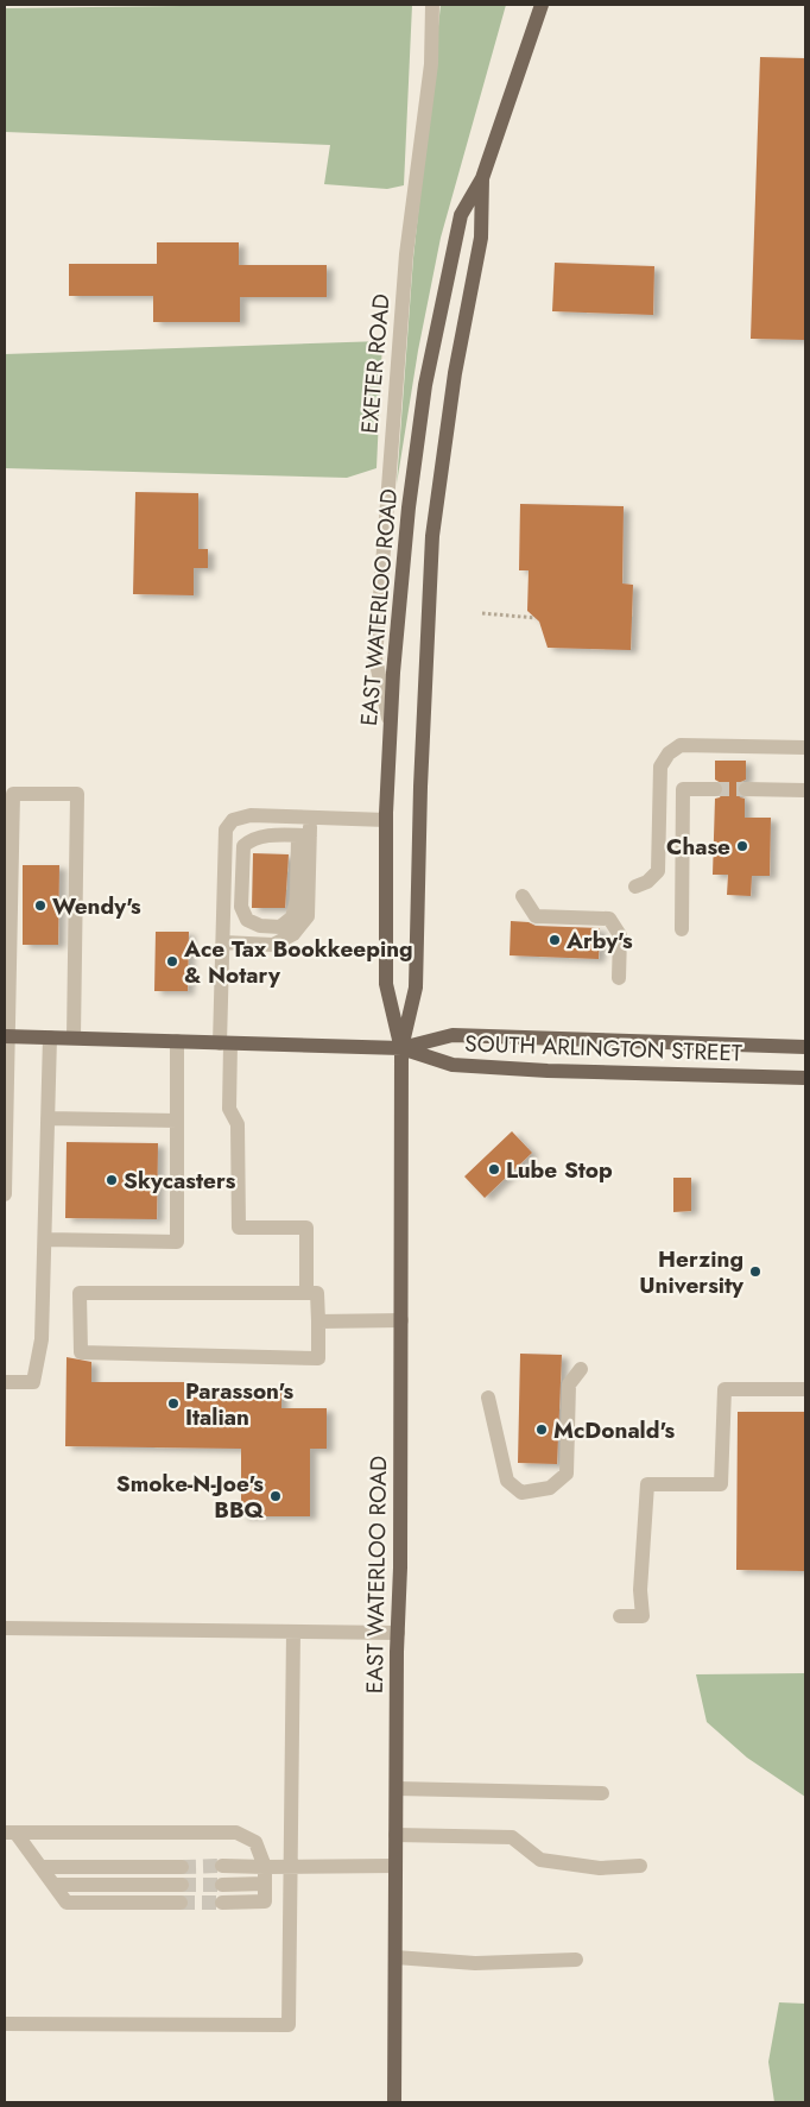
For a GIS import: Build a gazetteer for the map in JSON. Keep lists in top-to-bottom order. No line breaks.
{"streets":{"main road":["EAST WATERLOO ROAD","SOUTH ARLINGTON STREET"],"street":["EXETER ROAD"]},"crossings":[["EXETER ROAD","EAST WATERLOO ROAD"],["EAST WATERLOO ROAD","SOUTH ARLINGTON STREET"]],"places":["Chase","Wendy's","Arby's","Ace Tax Bookkeeping & Notary","Lube Stop","Skycasters","Herzing University","Parasson's Italian","McDonald's","Smoke-N-Joe's BBQ"]}
